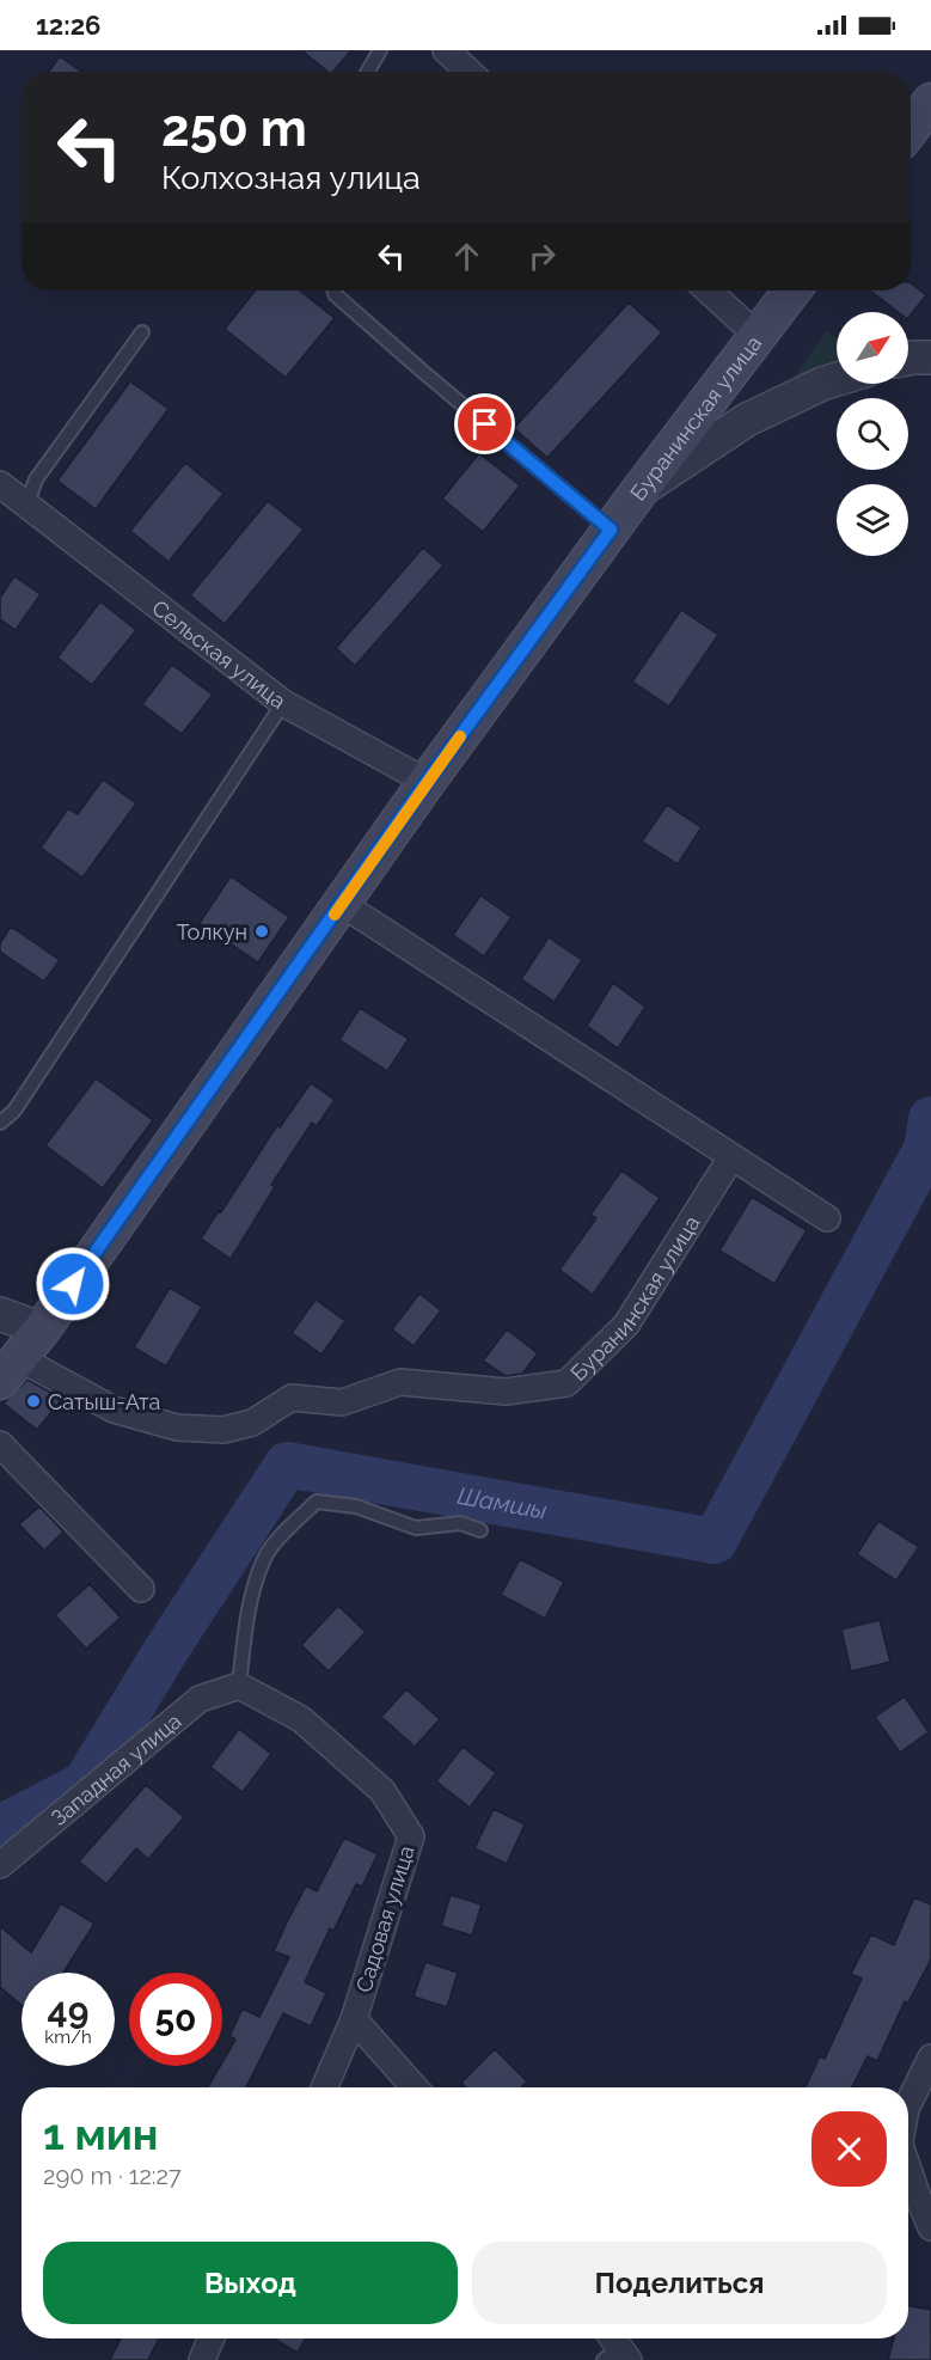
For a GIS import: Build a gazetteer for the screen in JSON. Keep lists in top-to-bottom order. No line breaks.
{"streets":{"main road":["Буранинская улица"],"street":["Сельская улица","Западная улица","Садовая улица"]},"crossings":[["Буранинская улица","Сельская улица"],["Западная улица","Садовая улица"]],"water":["Шамшы"],"places":["Толкун","Сатыш-Ата"],"north":"top right","page":{"status":"12:26","turn":["250 m","Колхозная улица"],"speed":"49 km/h","limit":"50","heading":["1 мин","290 m · 12:27"],"buttons":["Выход","Поделиться"]}}
